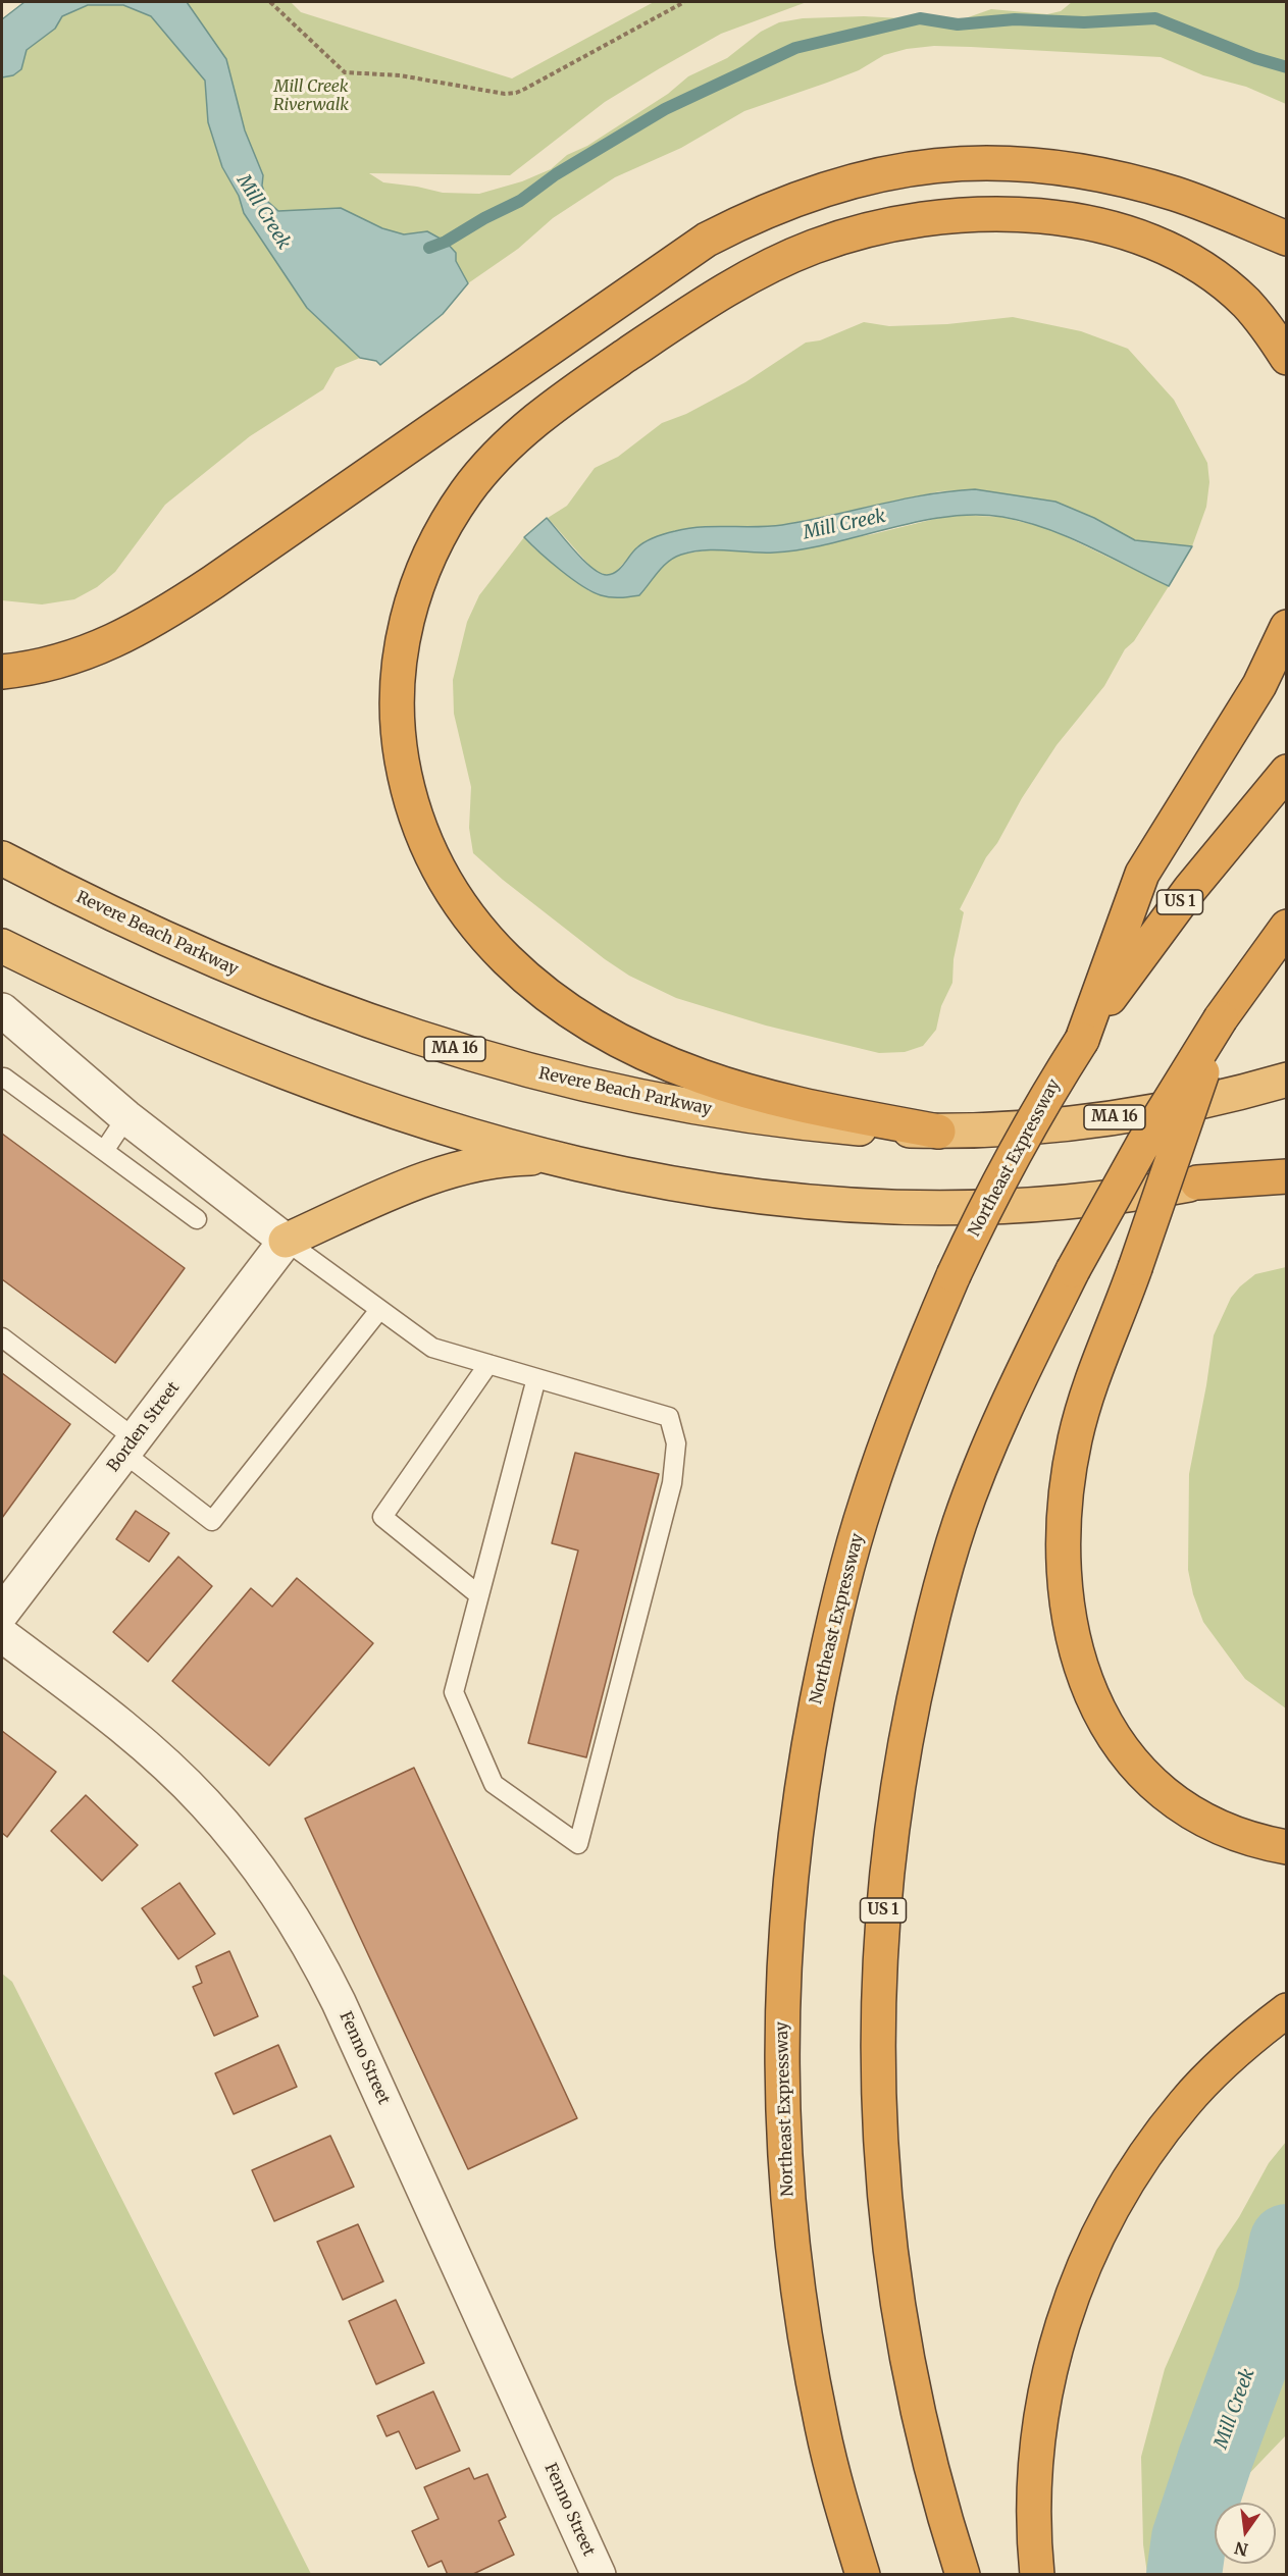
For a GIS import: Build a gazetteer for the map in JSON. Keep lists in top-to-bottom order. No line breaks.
{"streets":{"highway":["US 1","Revere Beach Parkway","MA 16","Northeast Expressway"],"street":["Borden Street","Fenno Street"]},"water":["Mill Creek"],"parks":["Mill Creek Riverwalk"],"north":"bottom"}
